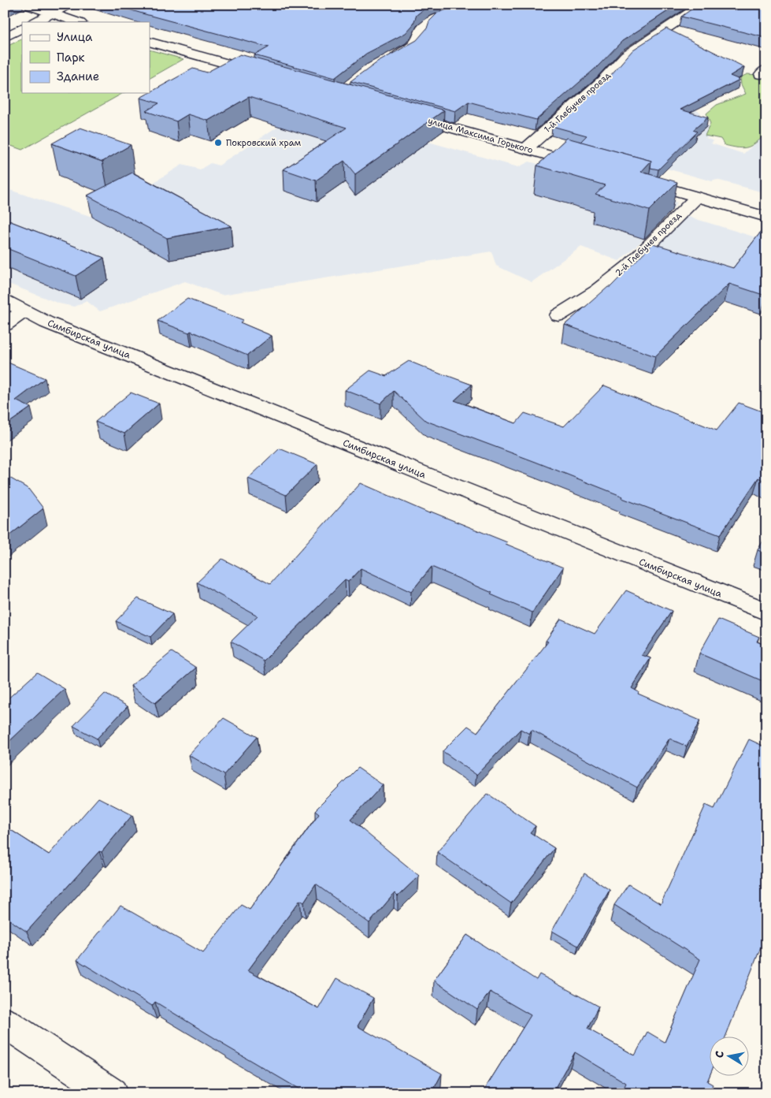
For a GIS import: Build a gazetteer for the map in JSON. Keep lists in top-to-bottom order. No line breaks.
{"streets":{"street":["1-й Глебучев проезд","улица Максима Горького","2-й Глебучев проезд","Симбирская улица"]},"crossings":[["1-й Глебучев проезд","улица Максима Горького"]],"places":["Покровский храм"],"legend":["Улица","Парк","Здание"],"north":"left"}
